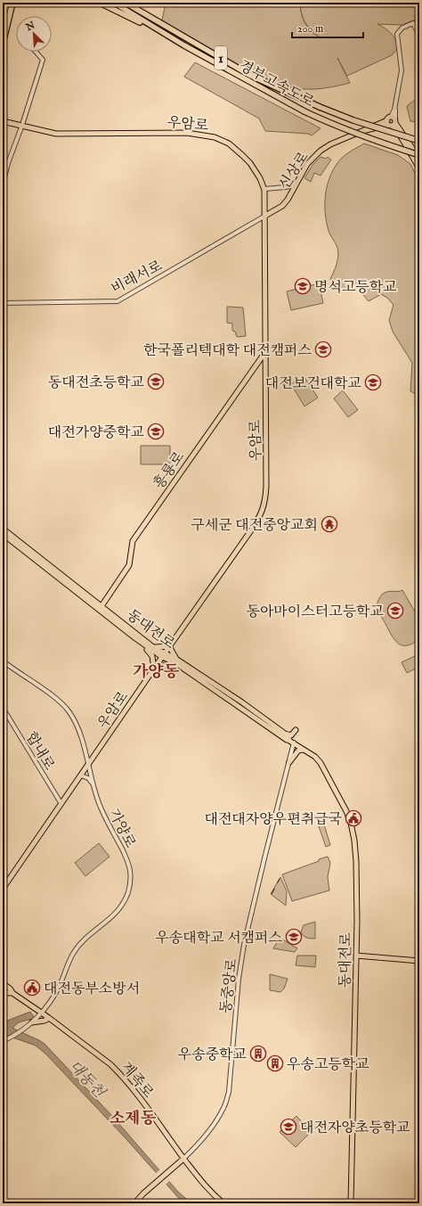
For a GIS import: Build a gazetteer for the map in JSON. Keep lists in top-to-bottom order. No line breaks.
{"streets":{"highway":["1","경부고속도로"],"main road":["우암로","신상로","흥룡로","동대전로","계족로"],"street":["비래서로","합내로","가양로","동중앙로"]},"crossings":[["우암로","신상로"],["우암로","비래서로"],["우암로","흥룡로"],["우암로","동대전로"],["우암로","합내로"],["우암로","가양로"],["신상로","비래서로"],["흥룡로","동대전로"],["동대전로","동중앙로"],["가양로","계족로"],["동중앙로","계족로"]],"districts":["가양동","소제동"],"water":["대동천"],"places":{"school or university":["명석고등학교","한국폴리텍대학 대전캠퍼스","동대전초등학교","대전보건대학교","대전가양중학교","동아마이스터고등학교","우송대학교 서캠퍼스","대전자양초등학교"],"temple":["구세군 대전중앙교회"],"public building":["대전대자양우편취급국","대전동부소방서"],"building":["우송중학교","우송고등학교"]},"scale_bar":"200 m","north":"top left"}
